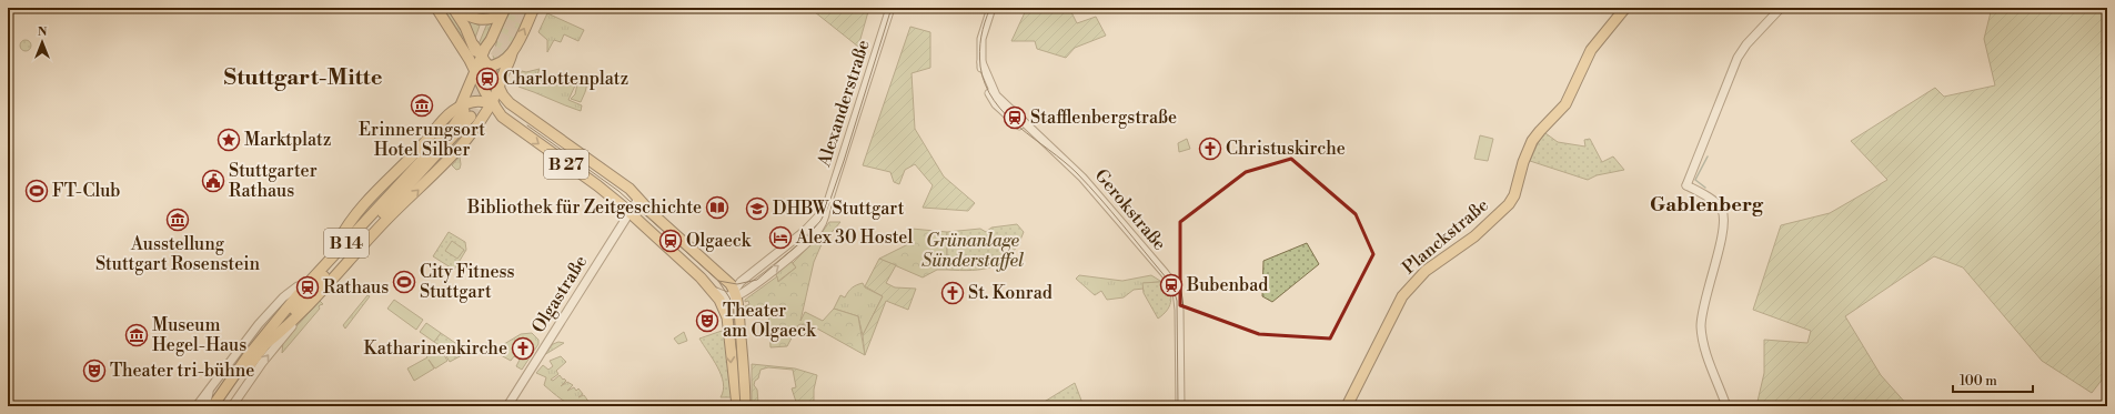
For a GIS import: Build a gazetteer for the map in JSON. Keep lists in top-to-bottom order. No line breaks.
{"streets":{"main road":["B 27","Planckstraße","B 14"],"street":["Alexanderstraße","Gerokstraße","Olgastraße"]},"crossings":[["Alexanderstraße","B 27"],["B 27","B 14"],["B 27","Olgastraße"]],"districts":["Stuttgart-Mitte","Gablenberg"],"parks":["Grünanlage Sünderstaffel"],"places":{"station":["Charlottenplatz","Stafflenbergstraße","Olgaeck","Bubenbad","Rathaus"],"museum":["Erinnerungsort Hotel Silber","Ausstellung Stuttgart Rosenstein","Museum Hegel-Haus"],"place":["Marktplatz"],"church":["Christuskirche","St. Konrad","Katharinenkirche"],"public building":["Stuttgarter Rathaus"],"sports":["FT-Club","City Fitness Stuttgart"],"library":["Bibliothek für Zeitgeschichte"],"school or university":["DHBW Stuttgart"],"hotel":["Alex 30 Hostel"],"theatre":["Theater am Olgaeck","Theater tri-bühne"]},"scale_bar":"100 m","north":"top"}
